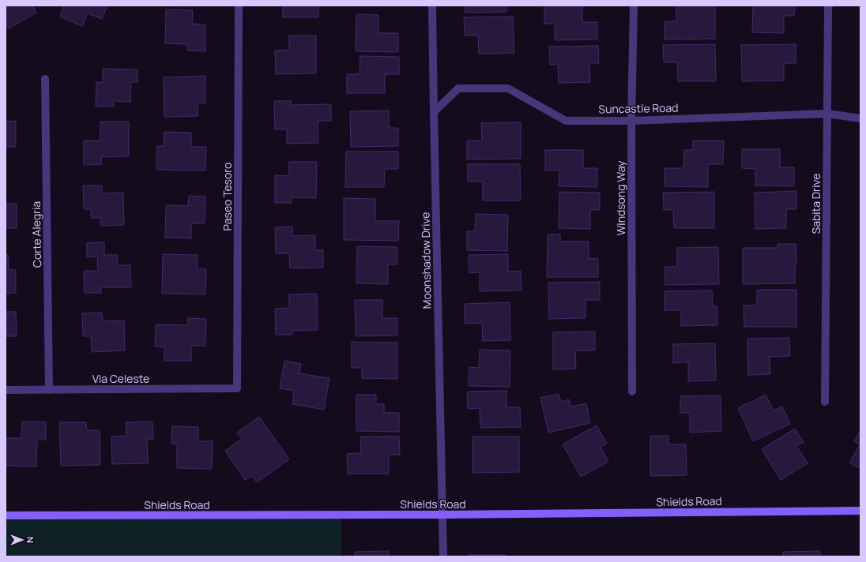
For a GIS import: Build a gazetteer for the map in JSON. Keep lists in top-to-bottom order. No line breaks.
{"streets":{"street":["Suncastle Road","Paseo Tesoro","Windsong Way","Sabita Drive","Corte Alegria","Moonshadow Drive","Via Celeste","Shields Road"]},"crossings":[["Suncastle Road","Windsong Way"],["Suncastle Road","Sabita Drive"],["Suncastle Road","Moonshadow Drive"],["Paseo Tesoro","Via Celeste"],["Corte Alegria","Via Celeste"],["Moonshadow Drive","Shields Road"]],"north":"right"}
